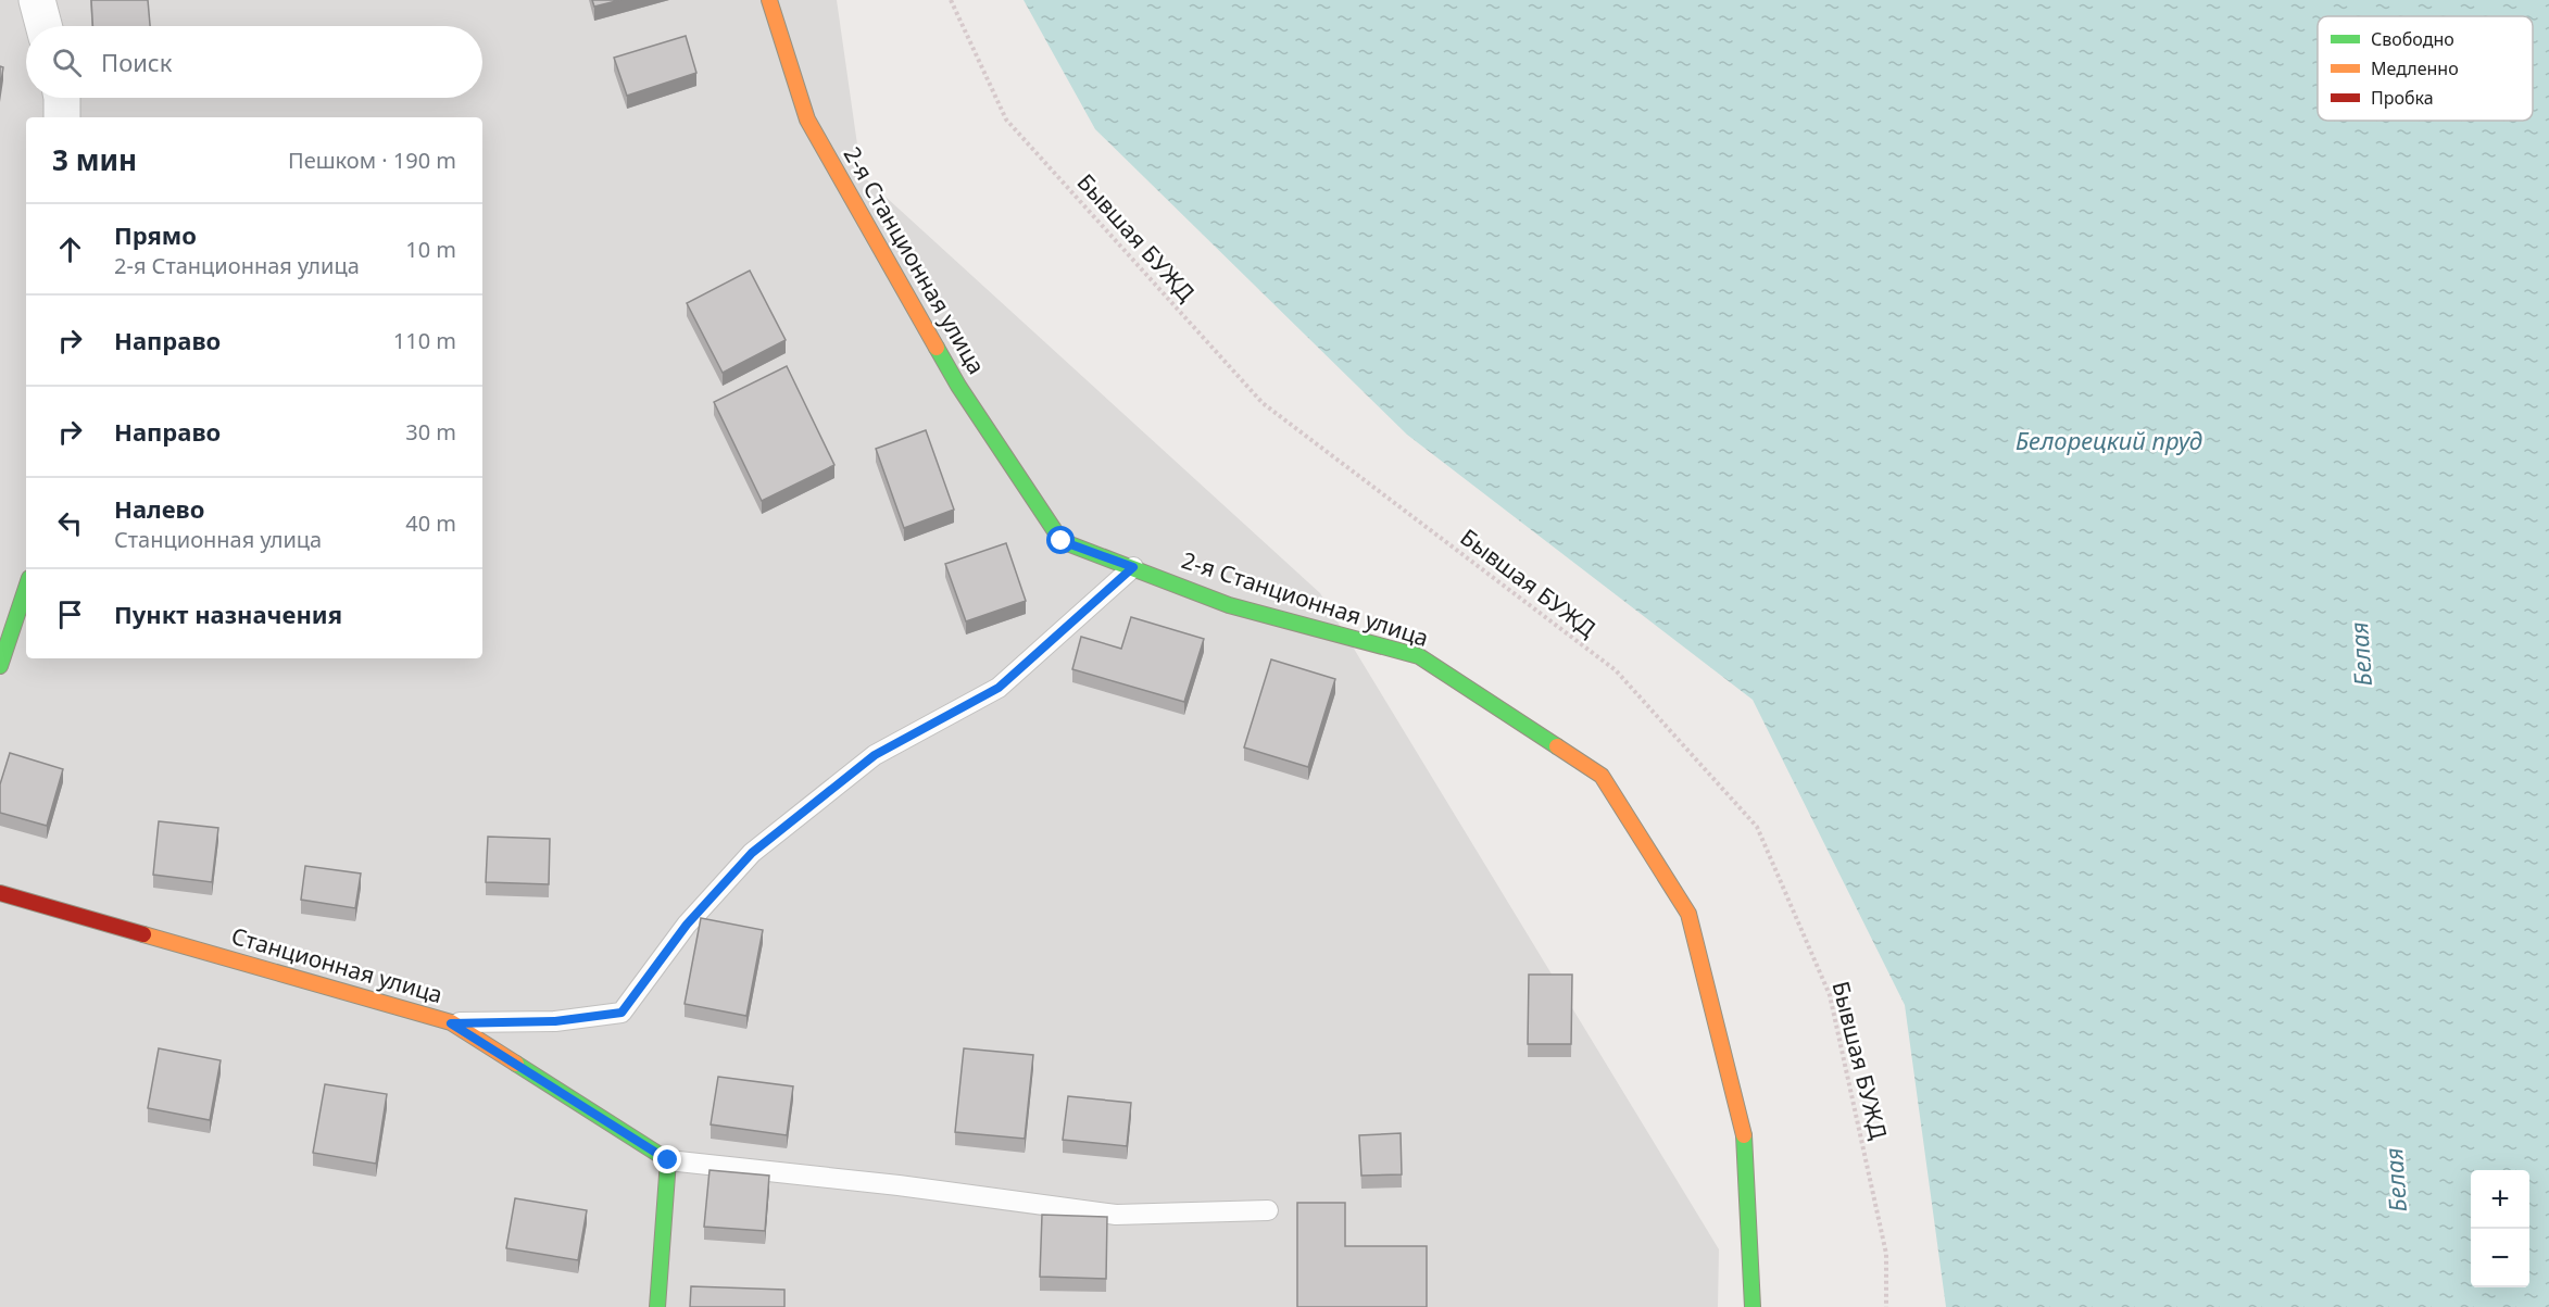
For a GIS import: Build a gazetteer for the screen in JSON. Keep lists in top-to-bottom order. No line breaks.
{"streets":{"street":["2-я Станционная улица","Станционная улица"],"path":["Бывшая БУЖД"]},"water":["Белорецкий пруд","Белая"],"legend":["Свободно","Медленно","Пробка"],"page":{"search":"Поиск","heading":["3 мин","Пешком · 190 m"],"list":[["Прямо","2-я Станционная улица","10 m"],["Направо","110 m"],["Направо","30 m"],["Налево","Станционная улица","40 m"],"Пункт назначения"],"map_buttons":["+","−"]}}
